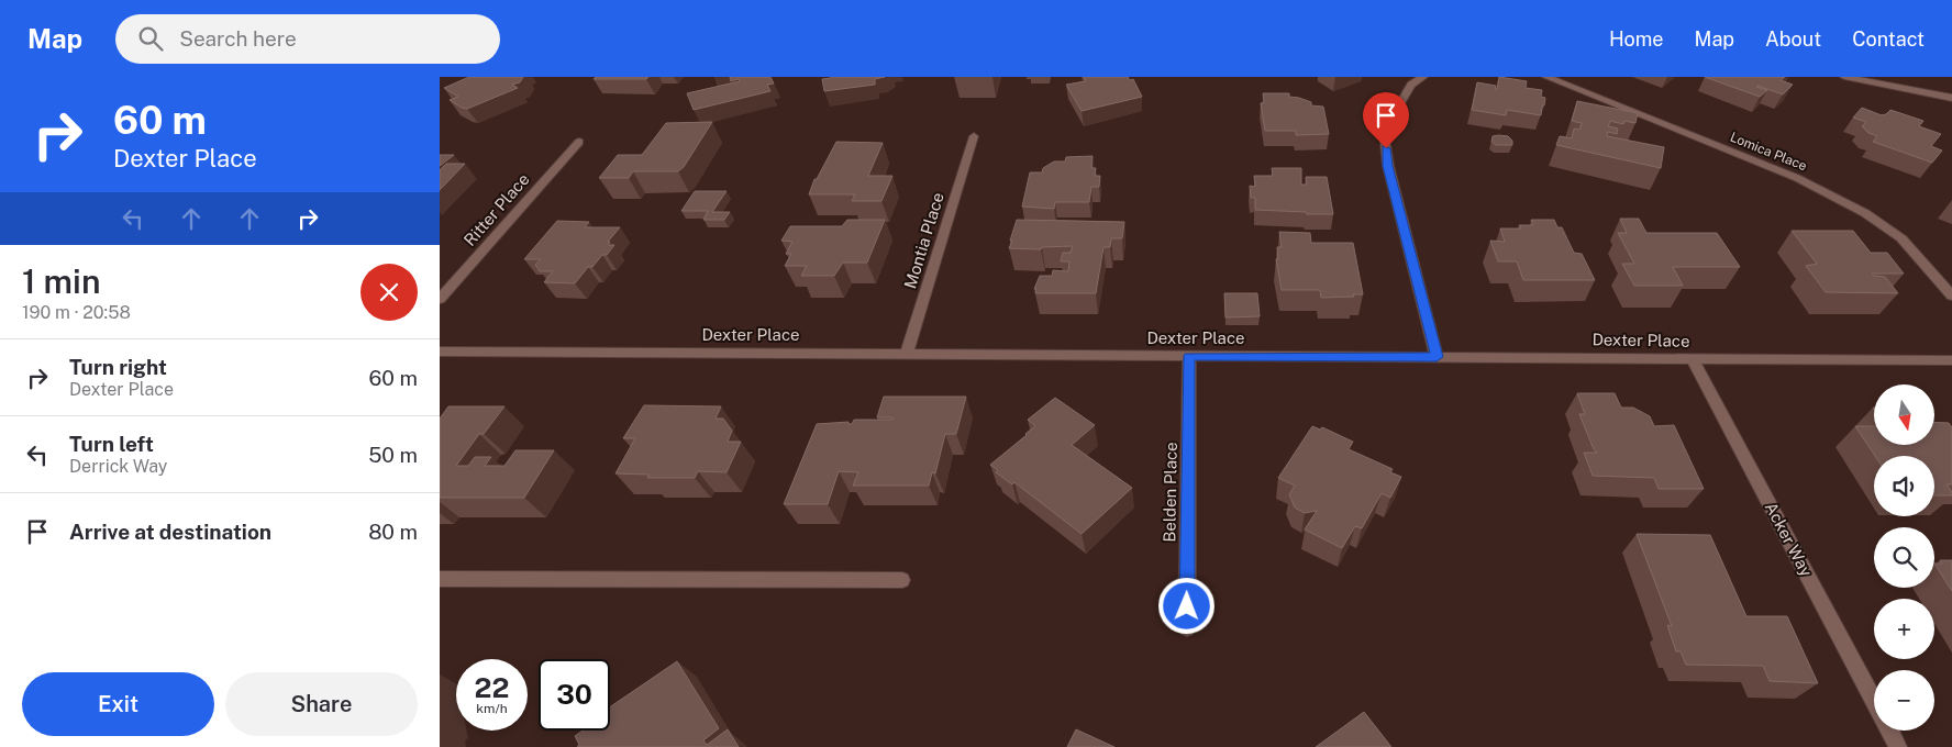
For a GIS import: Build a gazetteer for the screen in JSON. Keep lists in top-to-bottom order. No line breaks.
{"streets":{"street":["Lomica Place","Ritter Place","Montia Place","Dexter Place","Belden Place","Acker Way"]},"crossings":[["Montia Place","Dexter Place"],["Dexter Place","Belden Place"],["Dexter Place","Acker Way"]],"north":"bottom","page":{"header":"Map","search":"Search here","nav":["Home","Map","About","Contact"],"turn":["60 m","Dexter Place"],"heading":["1 min","190 m · 20:58"],"list":[{"name":"Turn right","note":"Dexter Place","value":"60 m"},{"name":"Turn left","note":"Derrick Way","value":"50 m"},{"name":"Arrive at destination","value":"80 m"}],"map_buttons":["+","−"],"speed":"22 km/h","limit":"30","buttons":["Exit","Share"]}}
